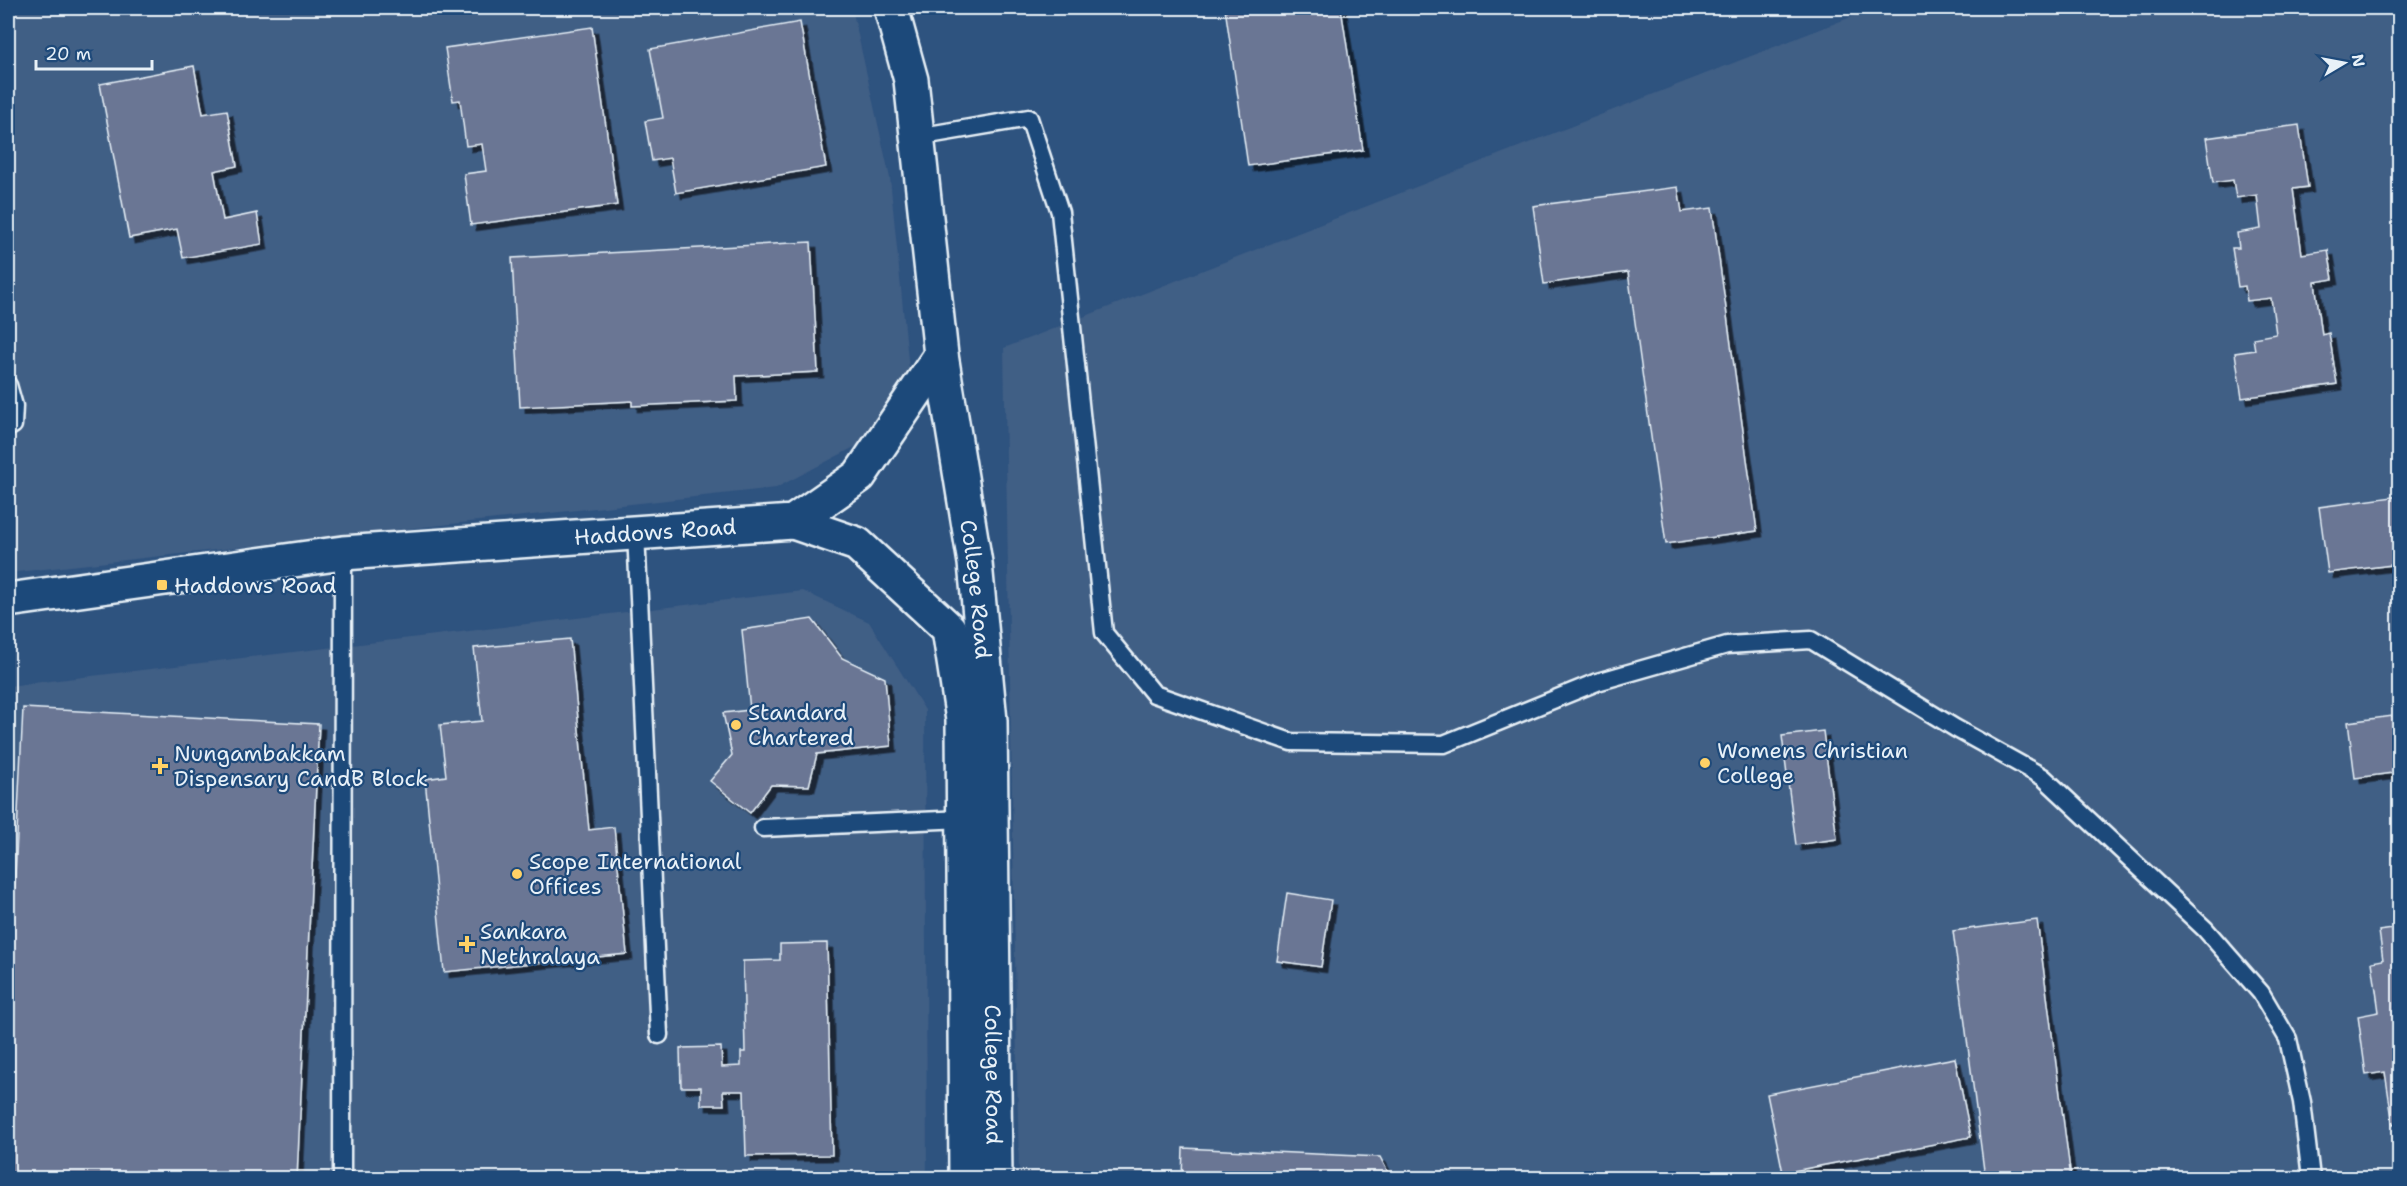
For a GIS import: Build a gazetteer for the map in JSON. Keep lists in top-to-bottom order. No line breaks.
{"streets":{"main road":["Haddows Road","College Road"]},"crossings":[["Haddows Road","College Road"]],"places":{"transit":["Haddows Road"],"other":["Standard Chartered","Womens Christian College","Scope International Offices"],"health":["Nungambakkam Dispensary CandB Block","Sankara Nethralaya"]},"scale_bar":"20 m","north":"right"}
